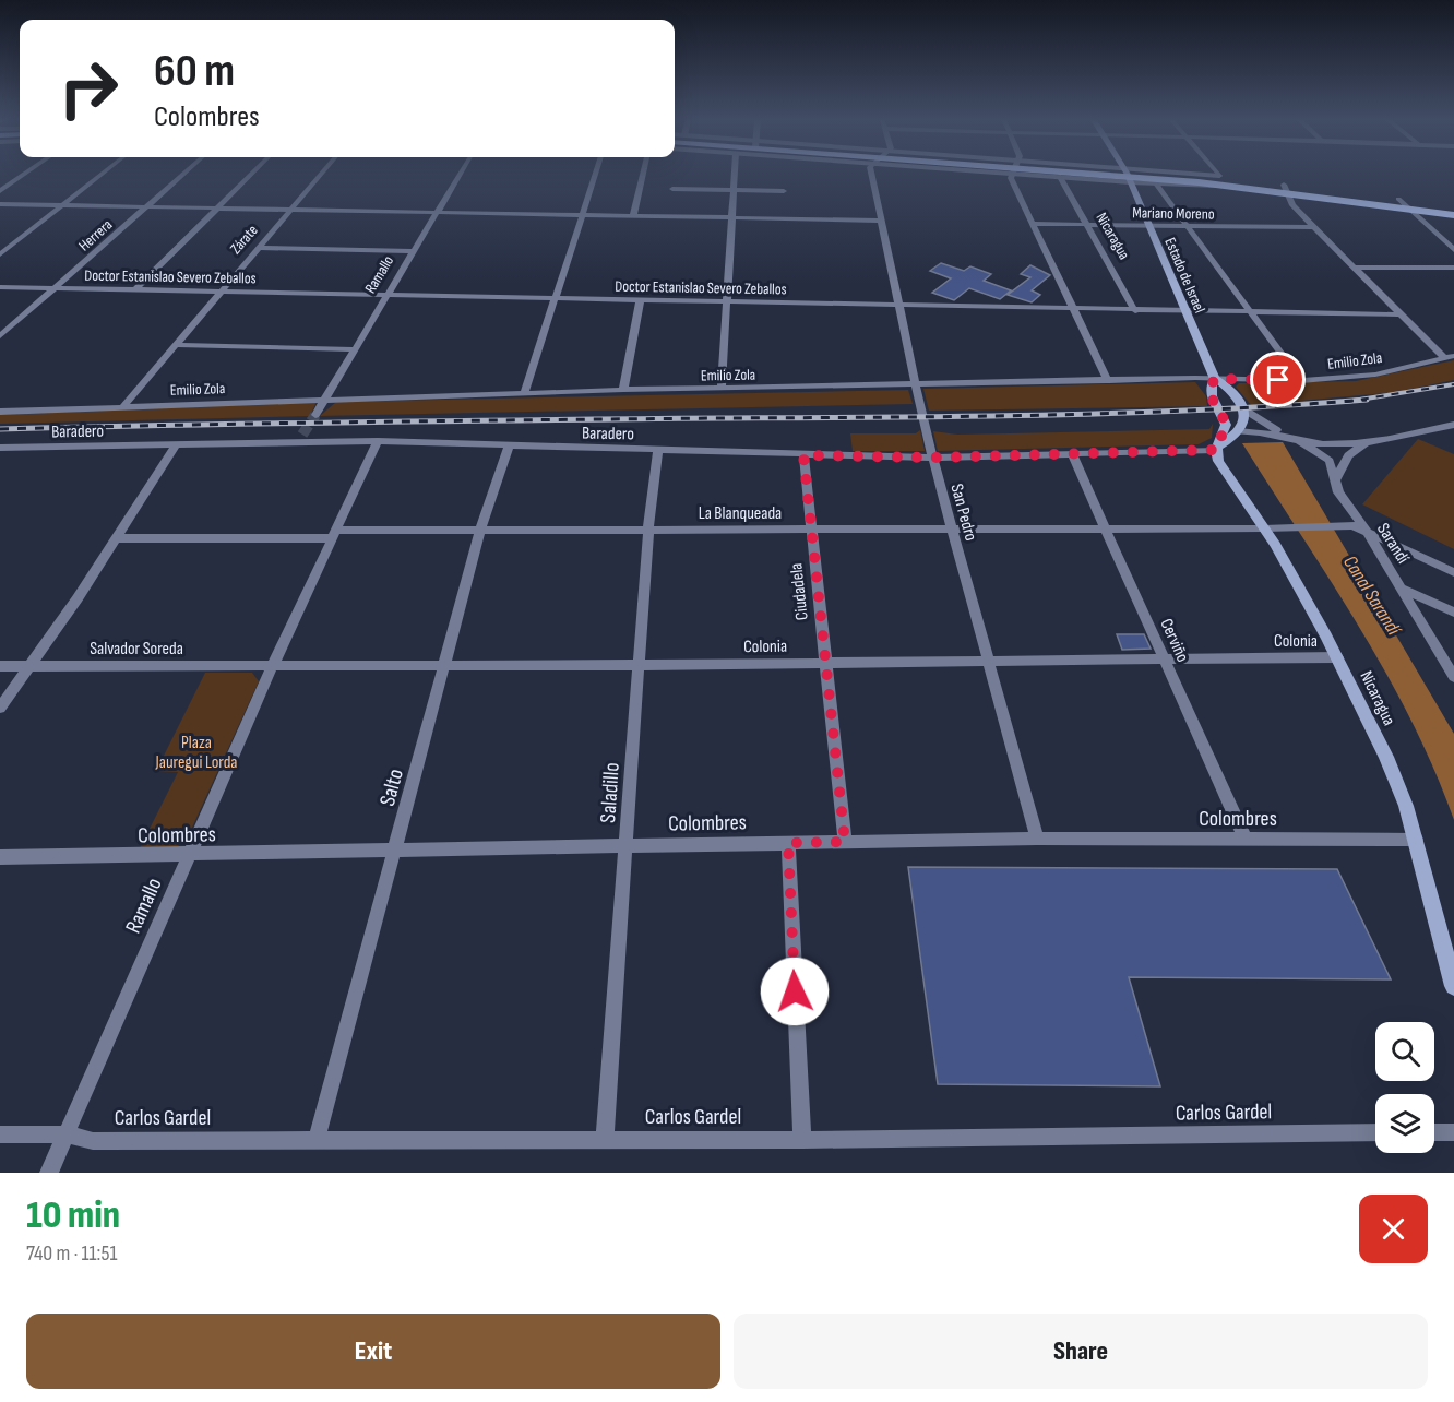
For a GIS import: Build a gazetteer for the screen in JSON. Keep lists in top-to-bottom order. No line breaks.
{"streets":{"main road":["Nicaragua","Estado de Israel"],"street":["Mariano Moreno","Herrera","Zárate","Ramallo","Doctor Estanislao Severo Zeballos","Emilio Zola","Baradero","La Blanqueada","San Pedro","Sarandí","Ciudadela","Cerviño","Colonia","Salvador Soreda","Salto","Saladillo","Colombres","Carlos Gardel"]},"crossings":[["Mariano Moreno","Nicaragua"],["Mariano Moreno","Estado de Israel"],["Herrera","Doctor Estanislao Severo Zeballos"],["Nicaragua","Estado de Israel"],["Nicaragua","Doctor Estanislao Severo Zeballos"],["Nicaragua","Baradero"],["Nicaragua","La Blanqueada"],["Nicaragua","Colonia"],["Nicaragua","Colombres"],["Zárate","Doctor Estanislao Severo Zeballos"],["Zárate","Emilio Zola"],["Ramallo","Doctor Estanislao Severo Zeballos"],["Ramallo","Emilio Zola"],["Ramallo","Baradero"],["Ramallo","La Blanqueada"],["Ramallo","Colonia"],["Ramallo","Salvador Soreda"],["Ramallo","Colombres"],["Ramallo","Carlos Gardel"],["Estado de Israel","Doctor Estanislao Severo Zeballos"],["Estado de Israel","Emilio Zola"],["Estado de Israel","Baradero"],["Doctor Estanislao Severo Zeballos","San Pedro"],["Emilio Zola","San Pedro"],["Baradero","San Pedro"],["Baradero","Ciudadela"],["Baradero","Cerviño"],["Baradero","Salto"],["Baradero","Saladillo"],["La Blanqueada","San Pedro"],["La Blanqueada","Sarandí"],["La Blanqueada","Ciudadela"],["La Blanqueada","Cerviño"],["La Blanqueada","Salto"],["La Blanqueada","Saladillo"],["San Pedro","Colonia"],["San Pedro","Colombres"],["Ciudadela","Colonia"],["Ciudadela","Colombres"],["Cerviño","Colonia"],["Cerviño","Colombres"],["Colonia","Salvador Soreda"],["Colonia","Salto"],["Colonia","Saladillo"],["Salto","Colombres"],["Salto","Carlos Gardel"],["Saladillo","Colombres"],["Saladillo","Carlos Gardel"]],"water":["Canal Sarandí"],"parks":["Plaza Jauregui Lorda"],"page":{"turn":["60 m","Colombres"],"heading":["10 min","740 m · 11:51"],"buttons":["Exit","Share"]}}
